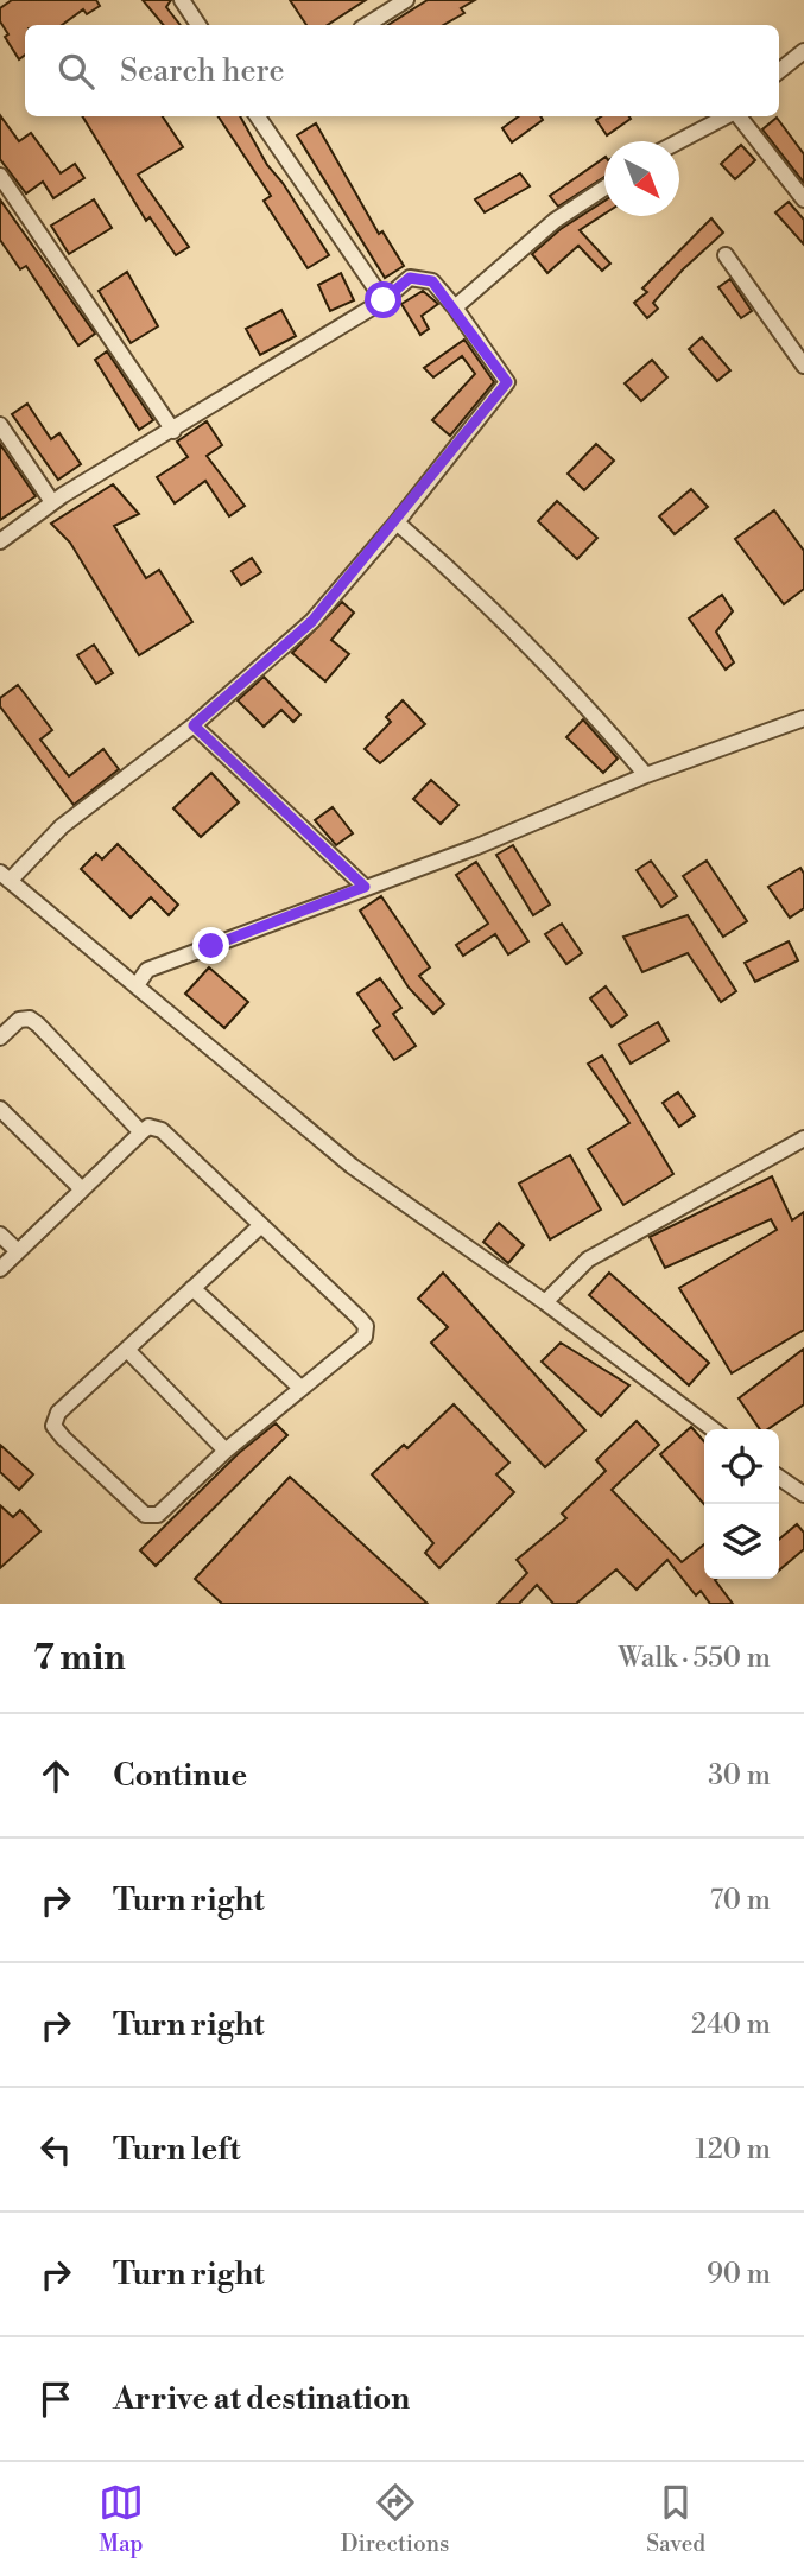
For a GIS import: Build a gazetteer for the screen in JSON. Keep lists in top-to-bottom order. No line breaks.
{"north":"bottom right","page":{"search":"Search here","heading":["7 min","Walk · 550 m"],"list":[["Continue","30 m"],["Turn right","70 m"],["Turn right","240 m"],["Turn left","120 m"],["Turn right","90 m"],"Arrive at destination"],"nav":["Map","Directions","Saved"]}}
